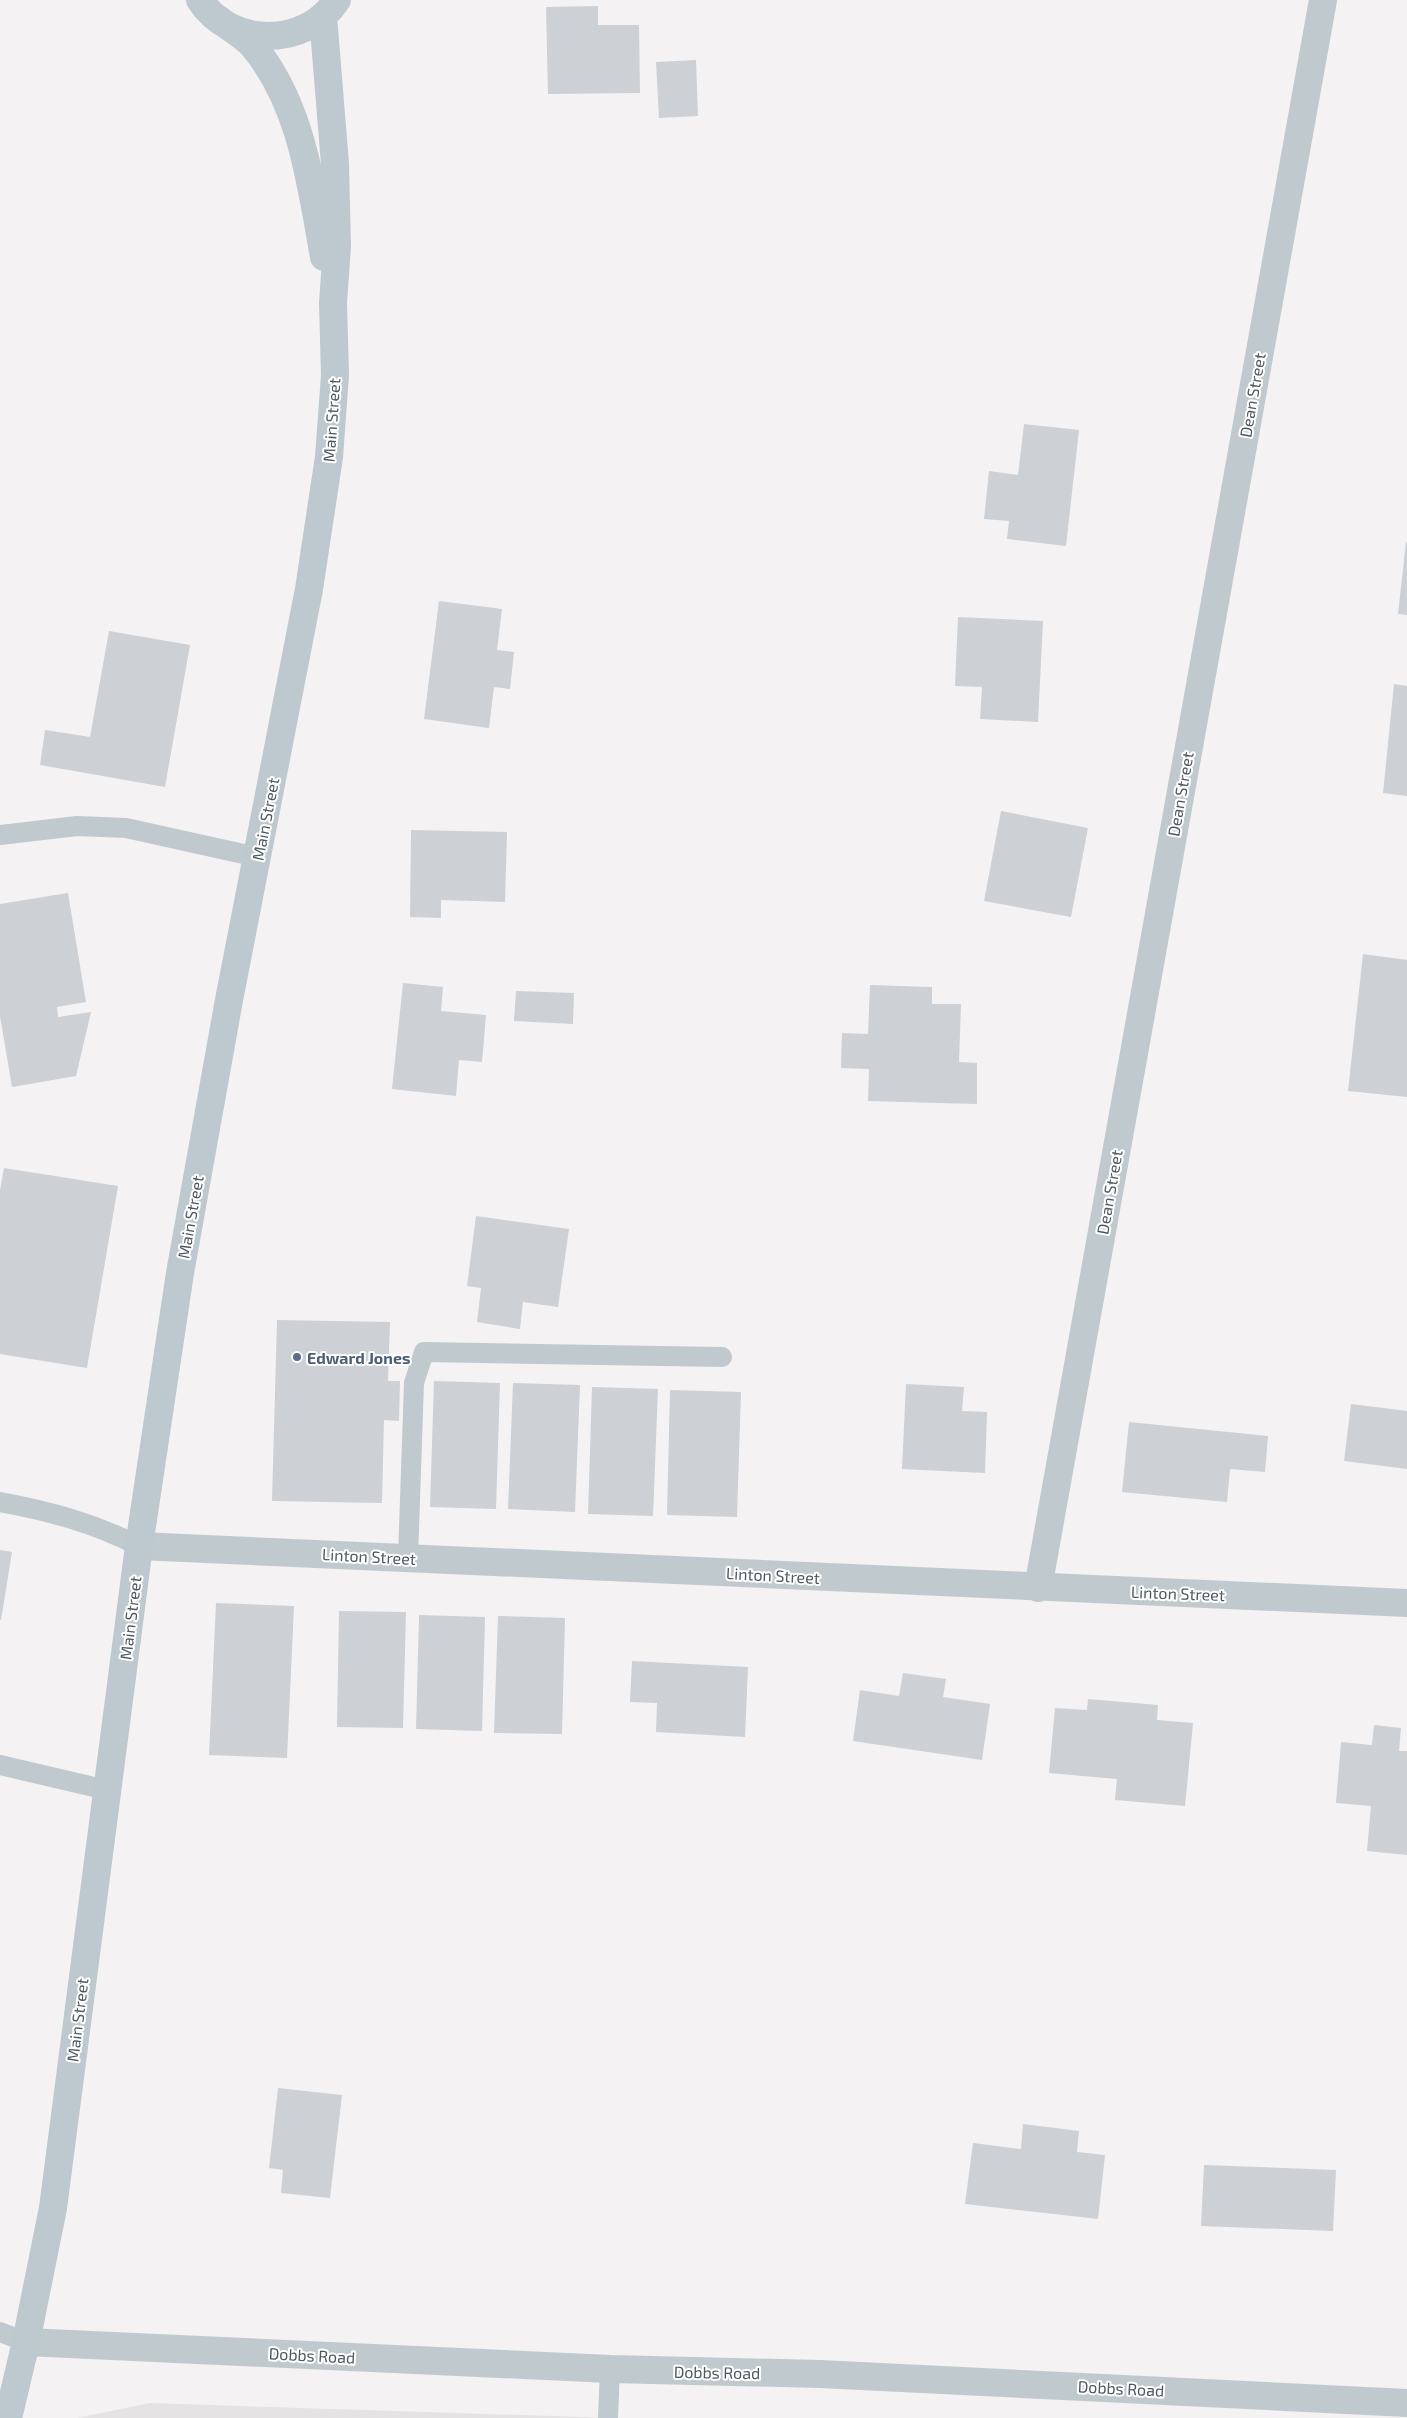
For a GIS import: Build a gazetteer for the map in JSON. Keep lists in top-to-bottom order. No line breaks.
{"streets":{"main road":["Main Street"],"street":["Dean Street","Linton Street","Dobbs Road"]},"crossings":[["Dean Street","Linton Street"],["Main Street","Linton Street"],["Main Street","Dobbs Road"]],"places":["Edward Jones"]}
